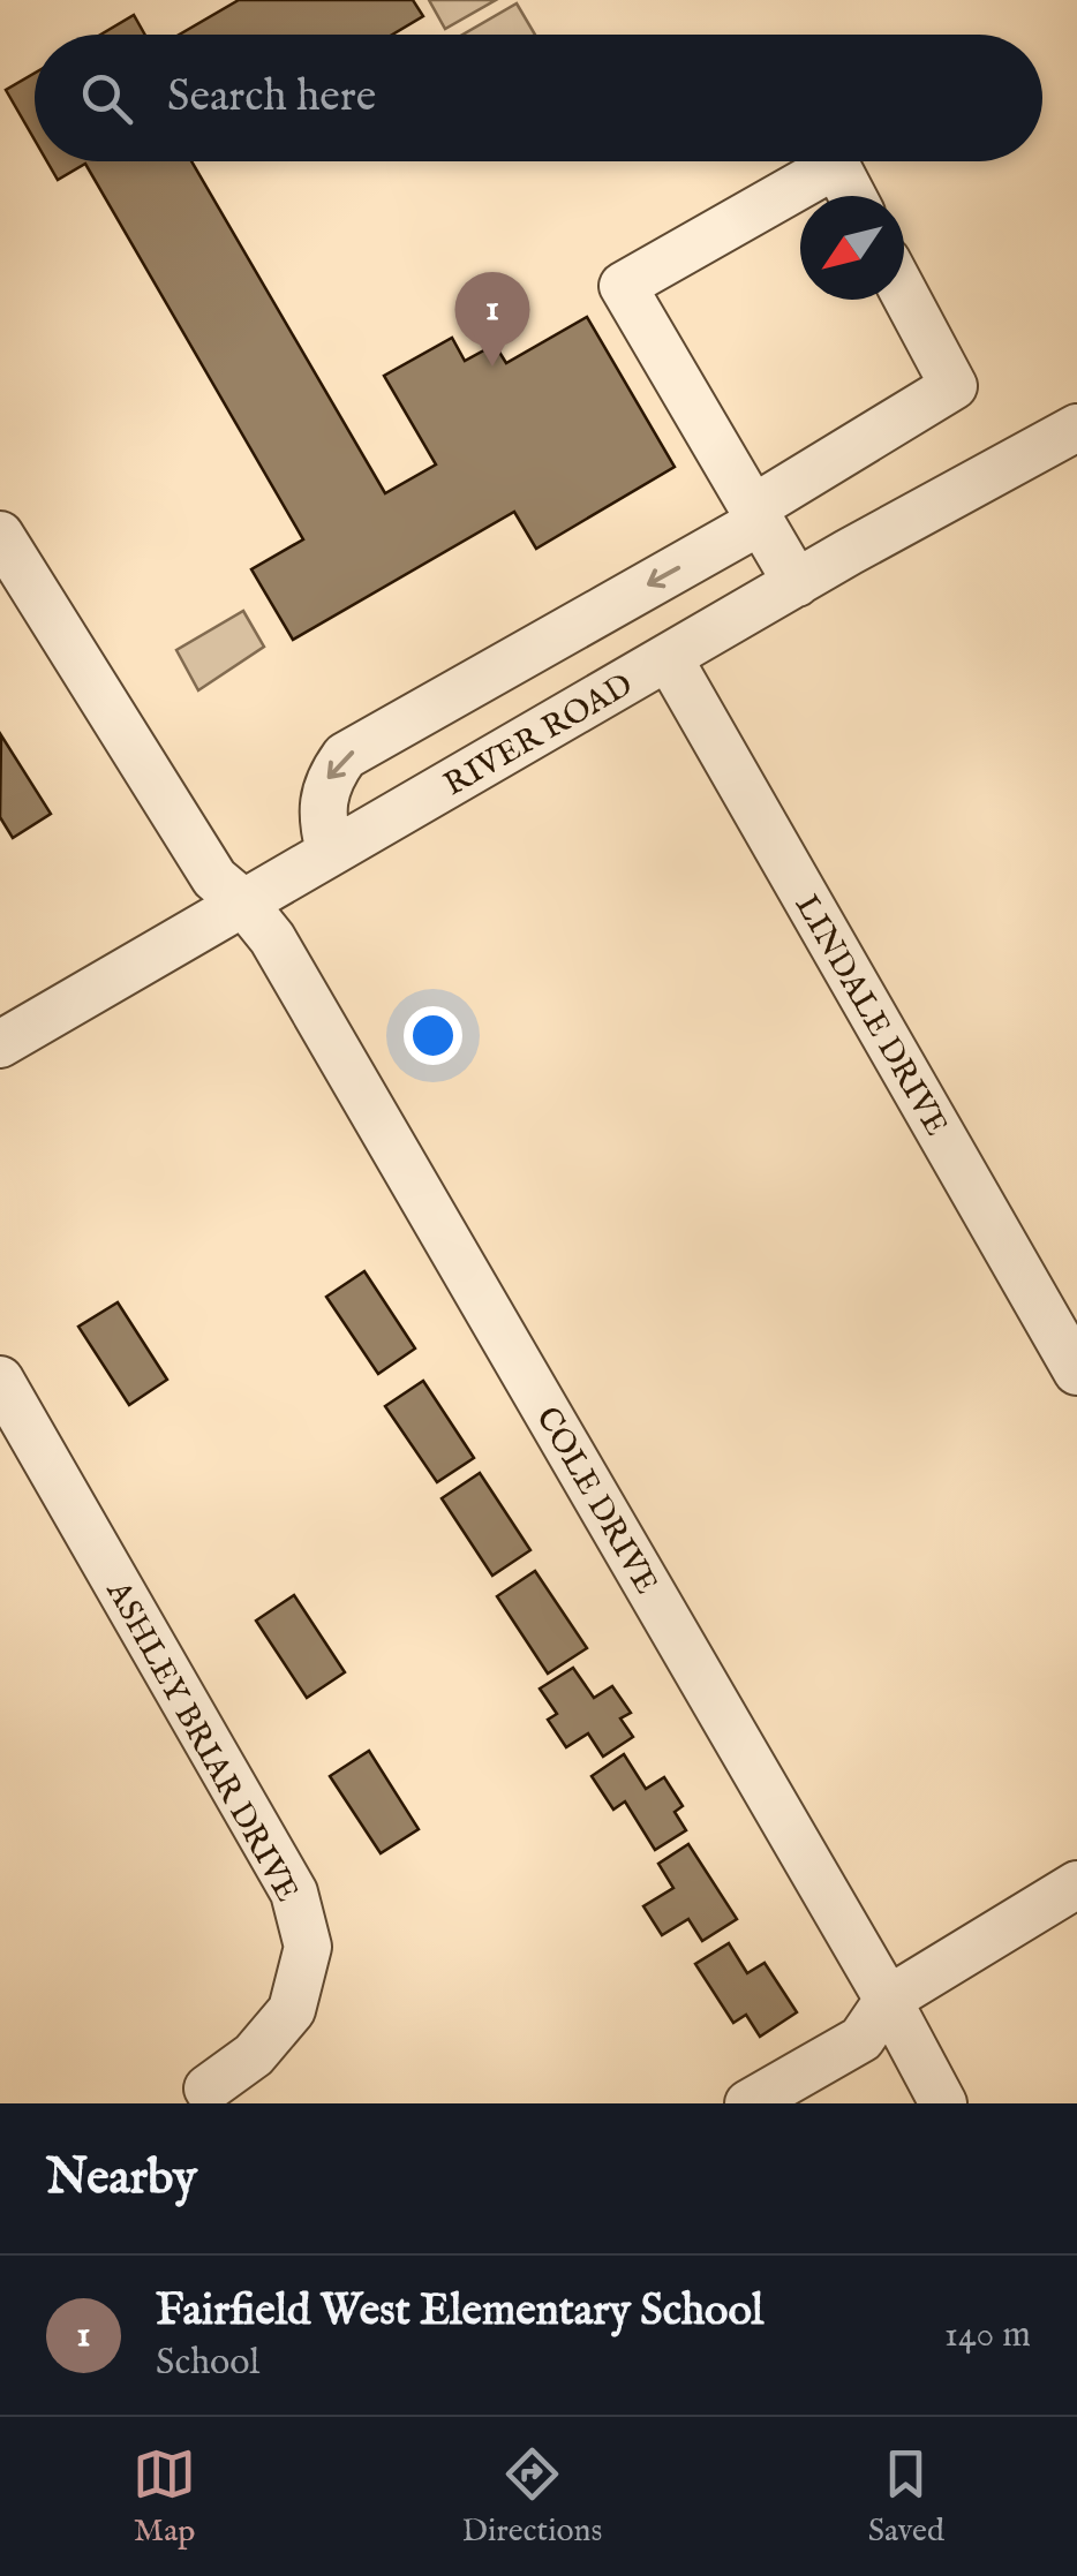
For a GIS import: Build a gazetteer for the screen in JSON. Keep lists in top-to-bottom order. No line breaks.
{"streets":{"street":["RIVER ROAD","LINDALE DRIVE","COLE DRIVE","ASHLEY BRIAR DRIVE"]},"crossings":[["RIVER ROAD","LINDALE DRIVE"],["RIVER ROAD","COLE DRIVE"]],"north":"bottom left","page":{"search":"Search here","pins":"1","heading":"Nearby","list":[{"mark":"1","name":"Fairfield West Elementary School","note":"School","value":"140 m"}],"nav":["Map","Directions","Saved"]}}
